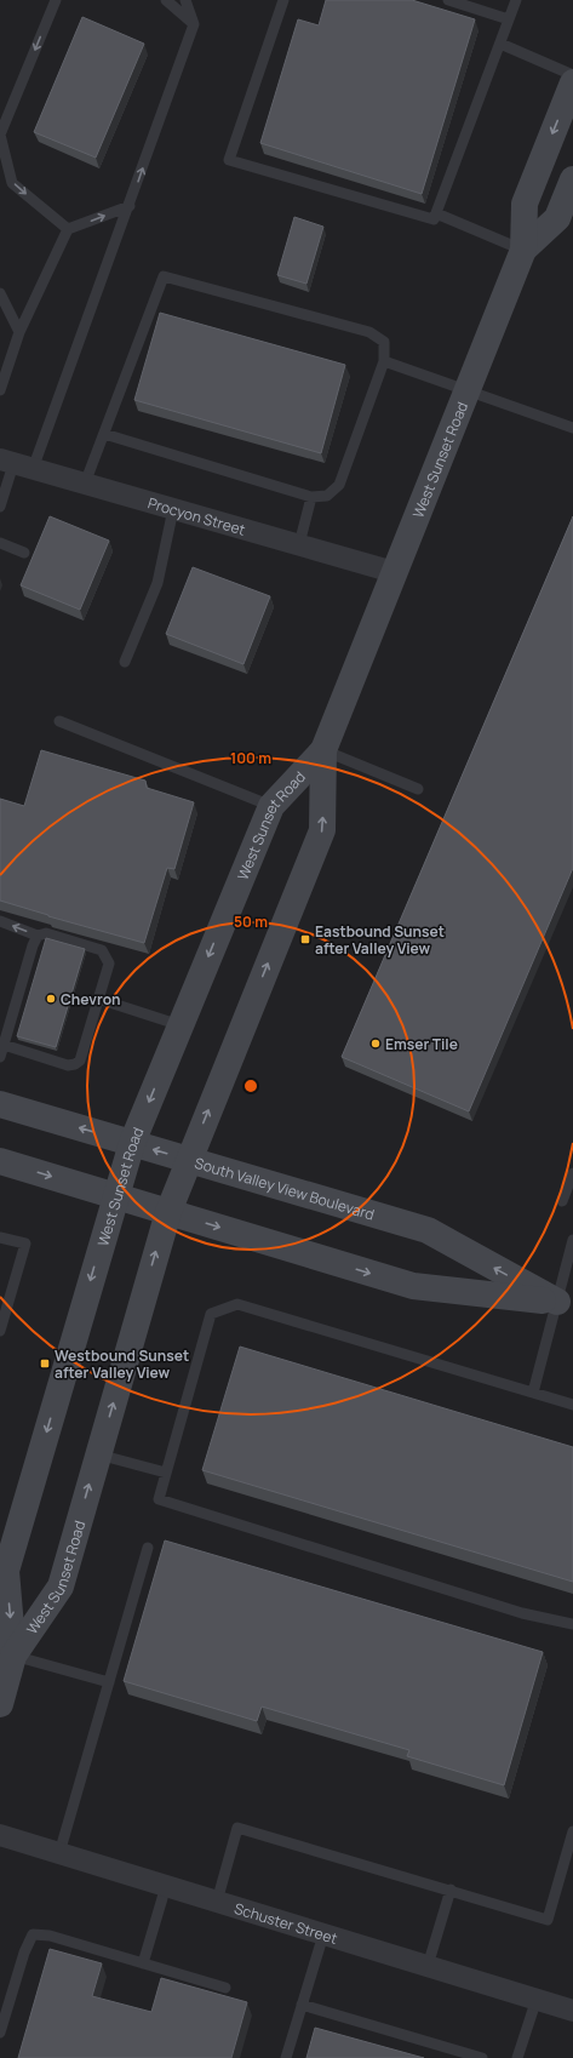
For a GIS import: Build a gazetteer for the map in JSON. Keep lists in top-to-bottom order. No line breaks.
{"streets":{"main road":["West Sunset Road","South Valley View Boulevard"],"street":["Procyon Street","Schuster Street"]},"crossings":[["West Sunset Road","Procyon Street"],["West Sunset Road","South Valley View Boulevard"]],"places":{"transit":["Eastbound Sunset after Valley View","Westbound Sunset after Valley View"],"other":["Chevron","Emser Tile"]},"rings":["100 m","50 m"]}
